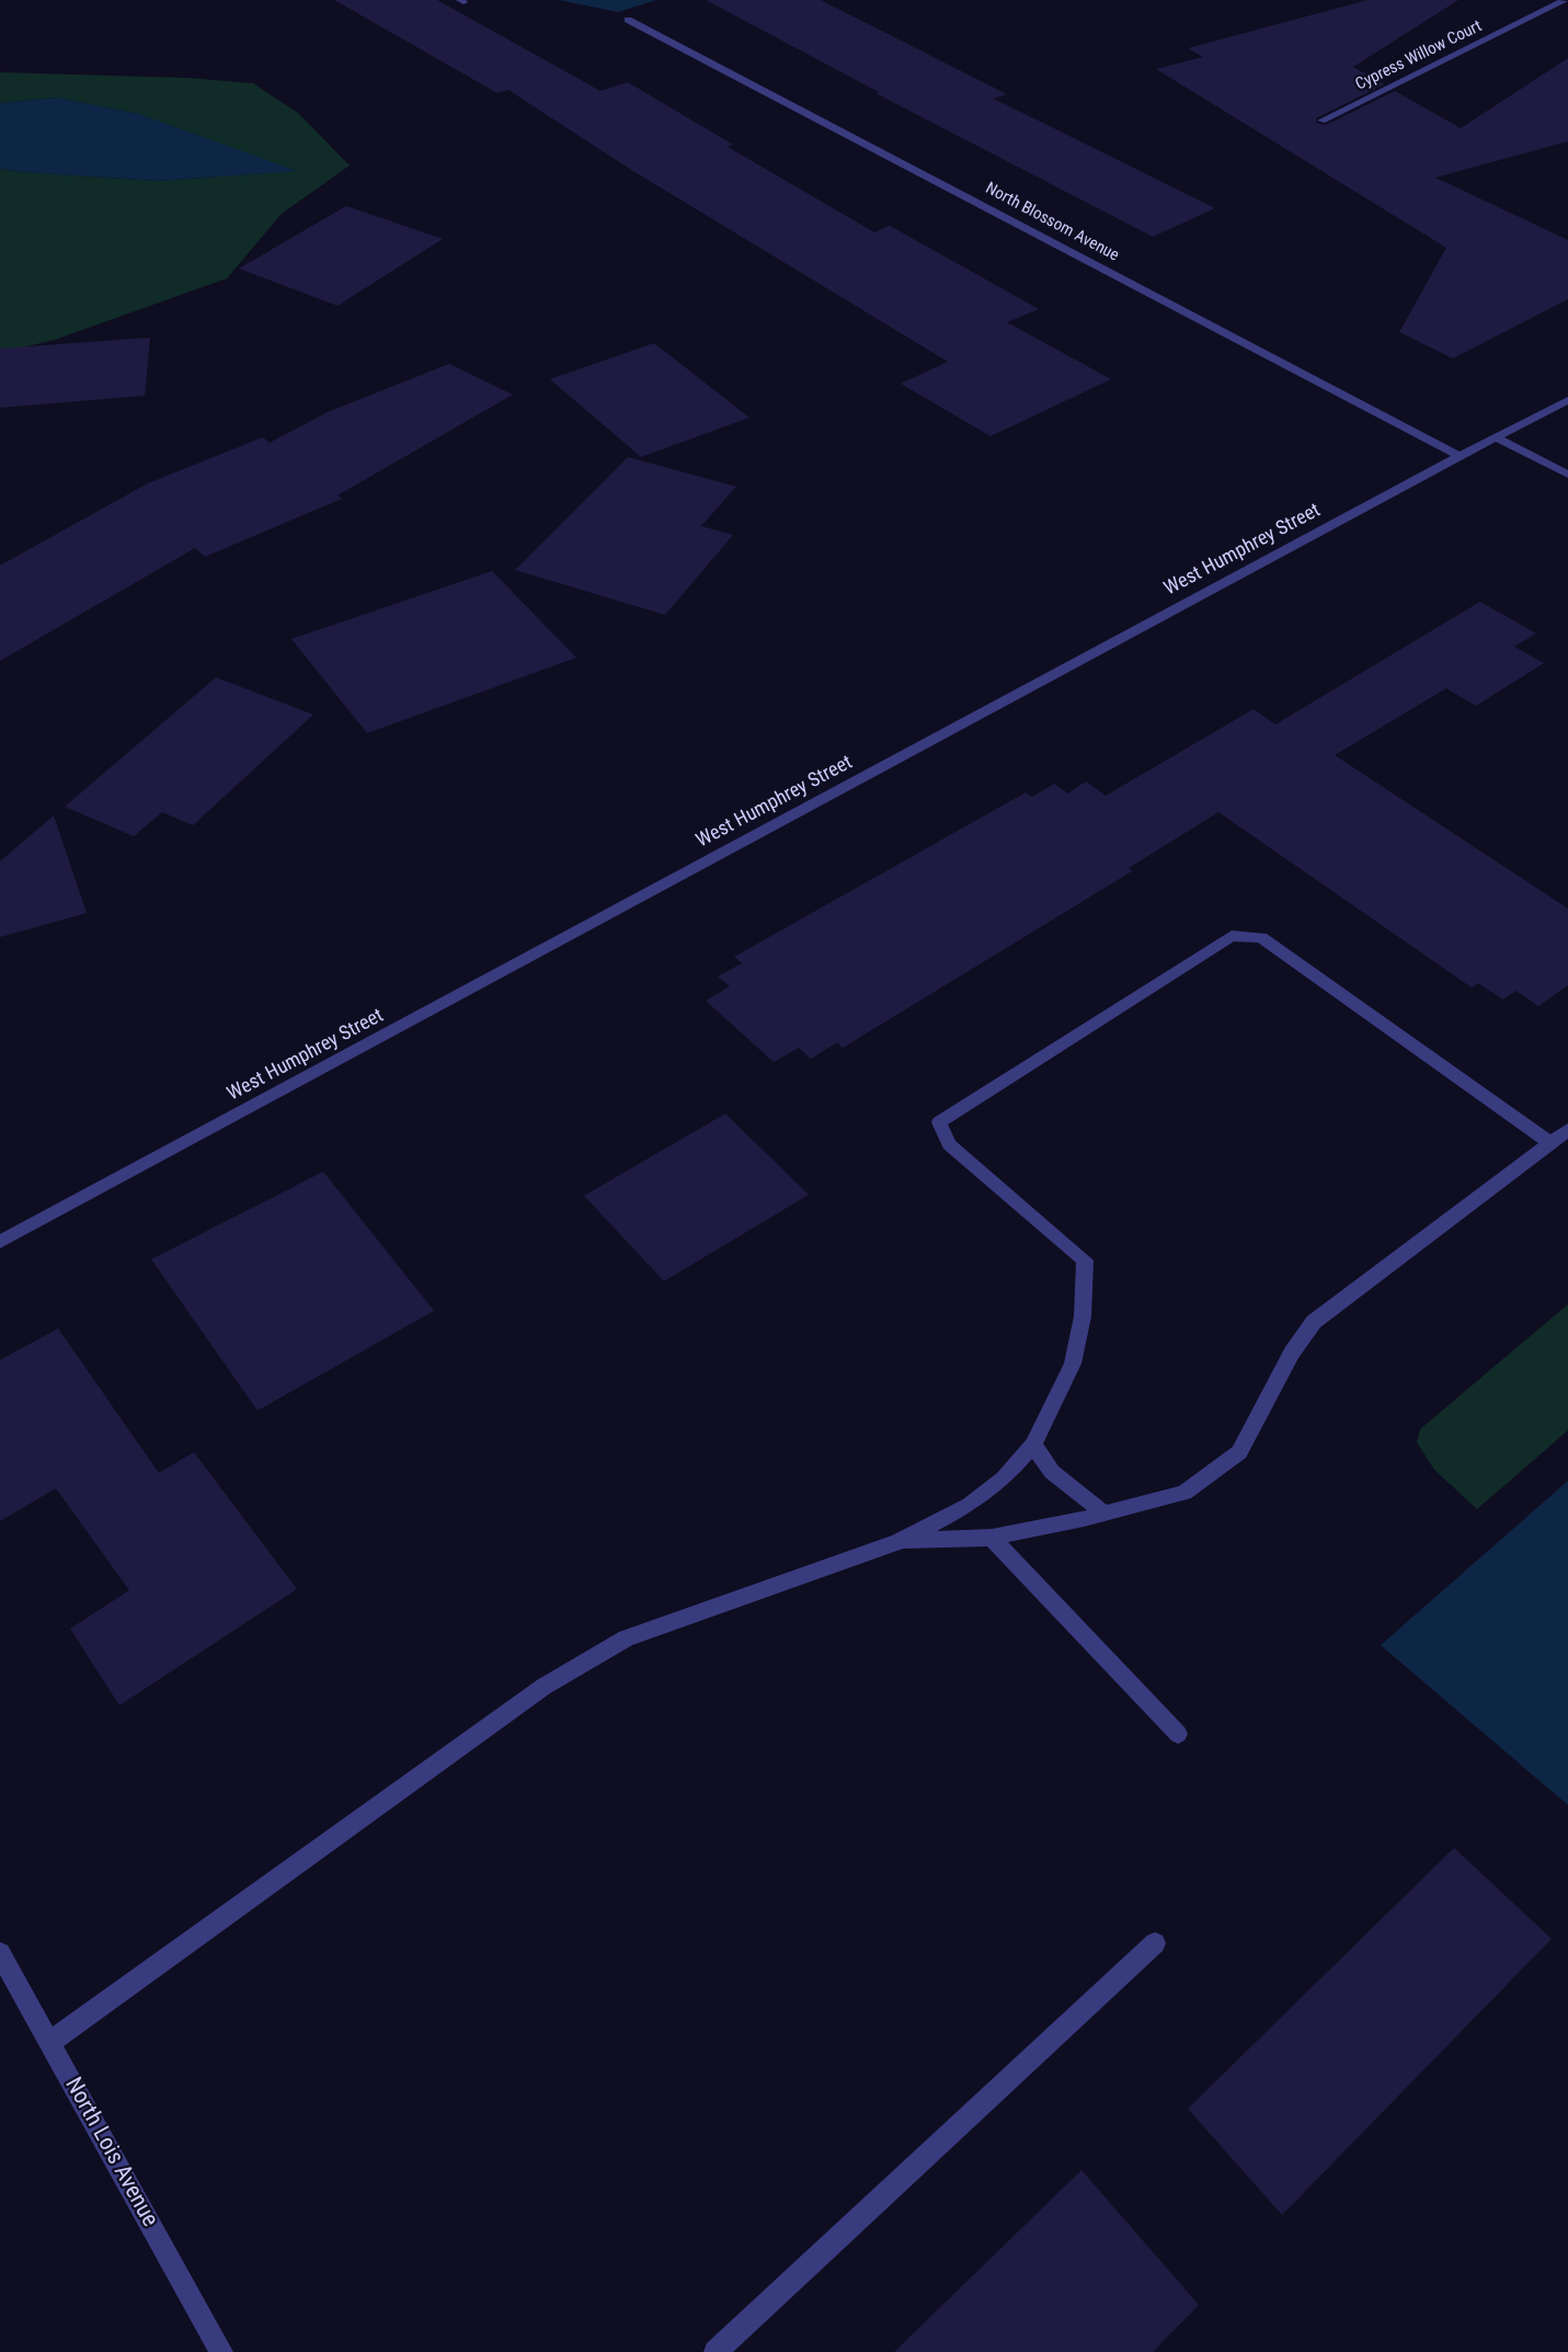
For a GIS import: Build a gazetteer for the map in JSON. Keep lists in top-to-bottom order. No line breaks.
{"streets":{"street":["Cypress Willow Court","North Blossom Avenue","West Humphrey Street","North Lois Avenue"]},"crossings":[["North Blossom Avenue","West Humphrey Street"]]}
